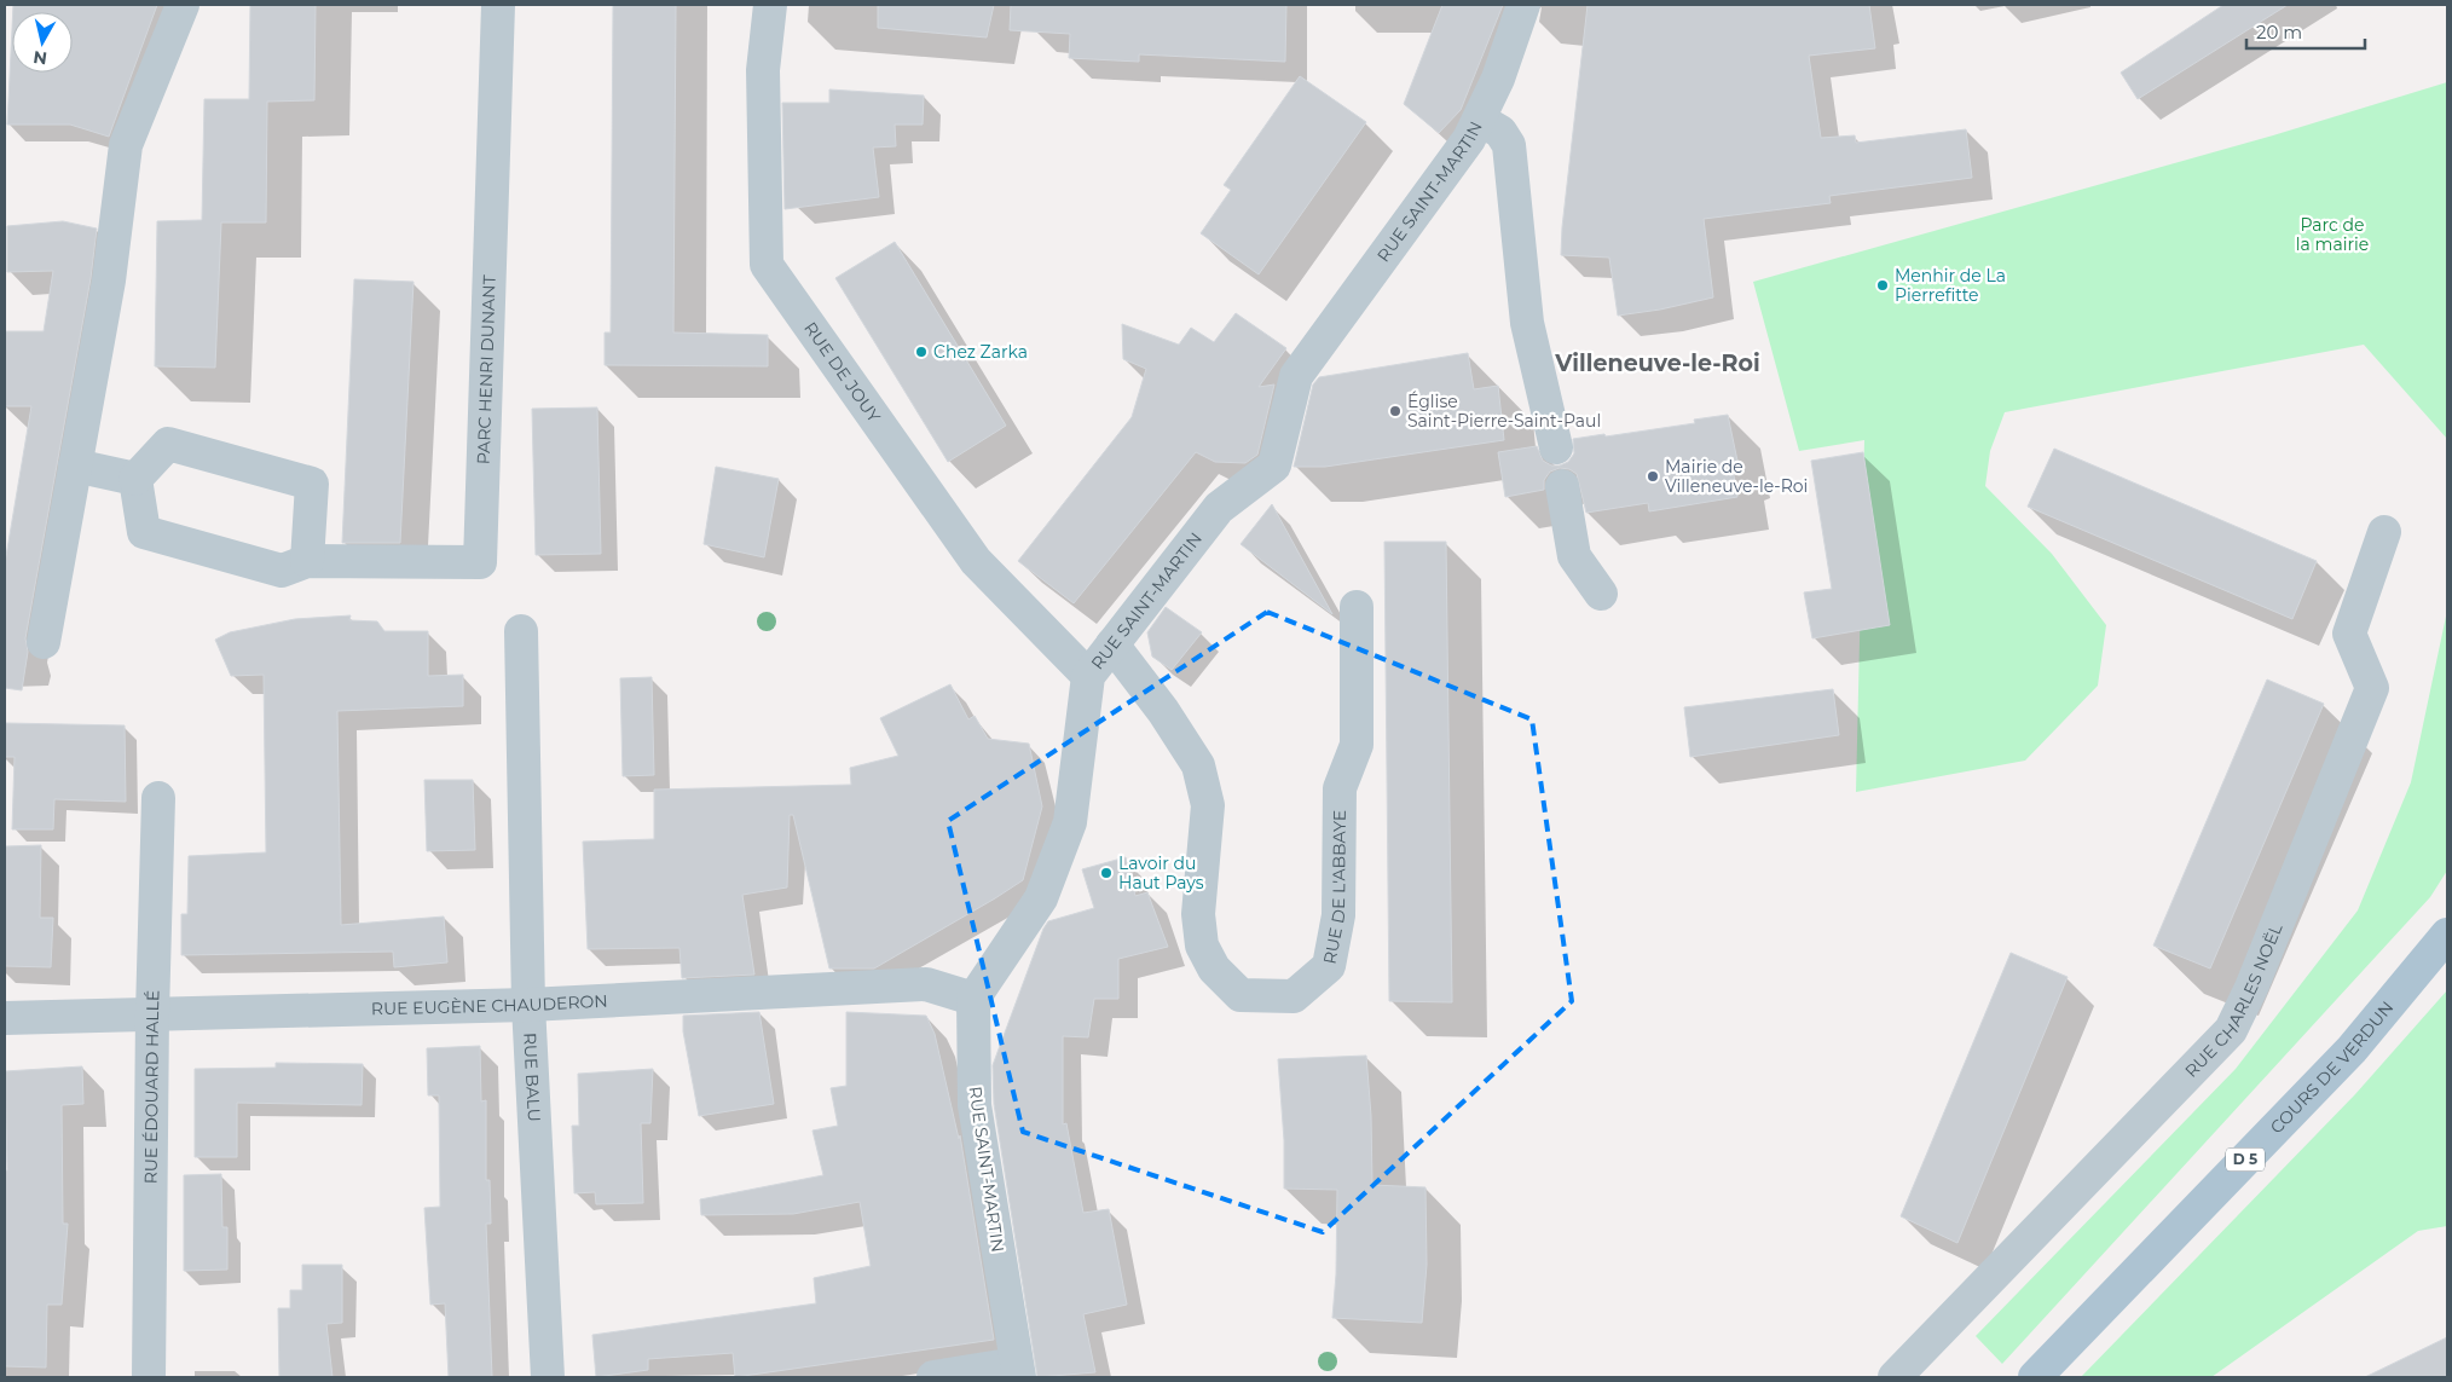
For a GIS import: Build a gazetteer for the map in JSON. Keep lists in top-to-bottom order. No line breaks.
{"streets":{"main road":["COURS DE VERDUN","D 5"],"street":["RUE SAINT-MARTIN","PARC HENRI DUNANT","RUE DE JOUY","RUE DE L'ABBAYE","RUE CHARLES NOËL","RUE EUGÈNE CHAUDERON","RUE BALU","RUE ÉDOUARD HALLÉ"]},"crossings":[["RUE SAINT-MARTIN","RUE DE JOUY"],["RUE SAINT-MARTIN","RUE DE L'ABBAYE"],["RUE SAINT-MARTIN","RUE EUGÈNE CHAUDERON"],["RUE EUGÈNE CHAUDERON","RUE BALU"],["RUE EUGÈNE CHAUDERON","RUE ÉDOUARD HALLÉ"]],"districts":["Villeneuve-le-Roi"],"parks":["Parc de la mairie"],"places":["Menhir de La Pierrefitte","Chez Zarka","Église Saint-Pierre-Saint-Paul","Mairie de Villeneuve-le-Roi","Lavoir du Haut Pays"],"scale_bar":"20 m","north":"bottom"}
